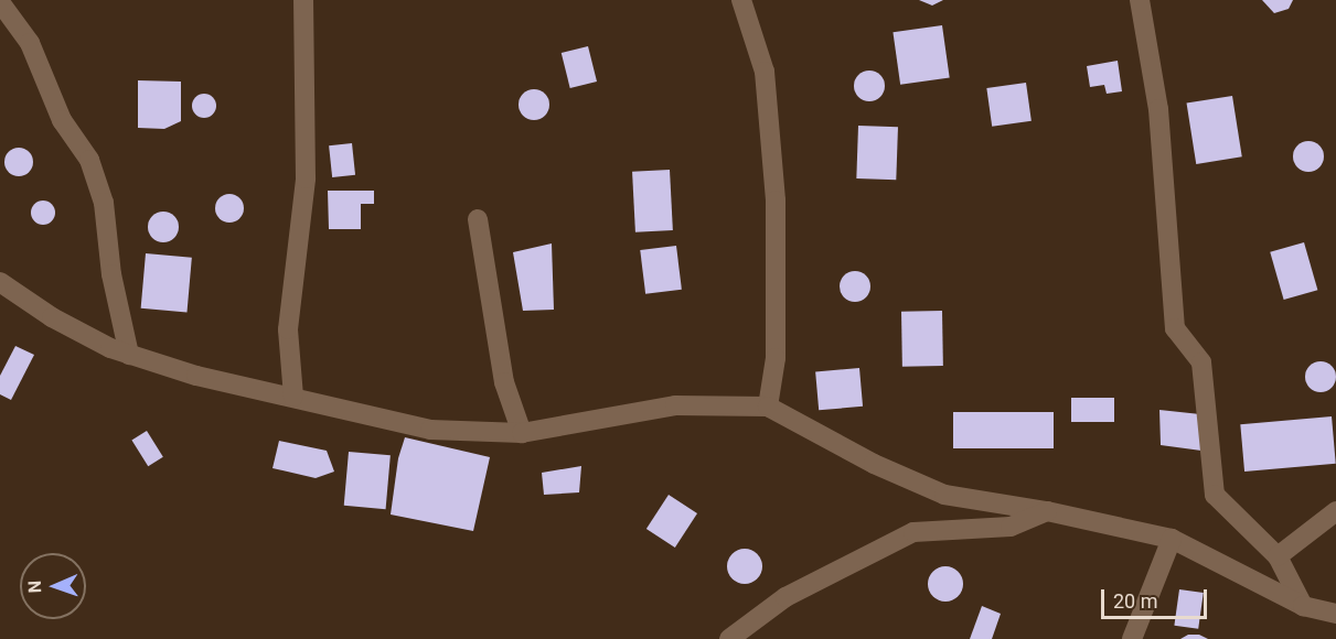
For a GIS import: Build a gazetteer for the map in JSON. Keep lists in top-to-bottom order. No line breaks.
{"scale_bar":"20 m","north":"left"}
